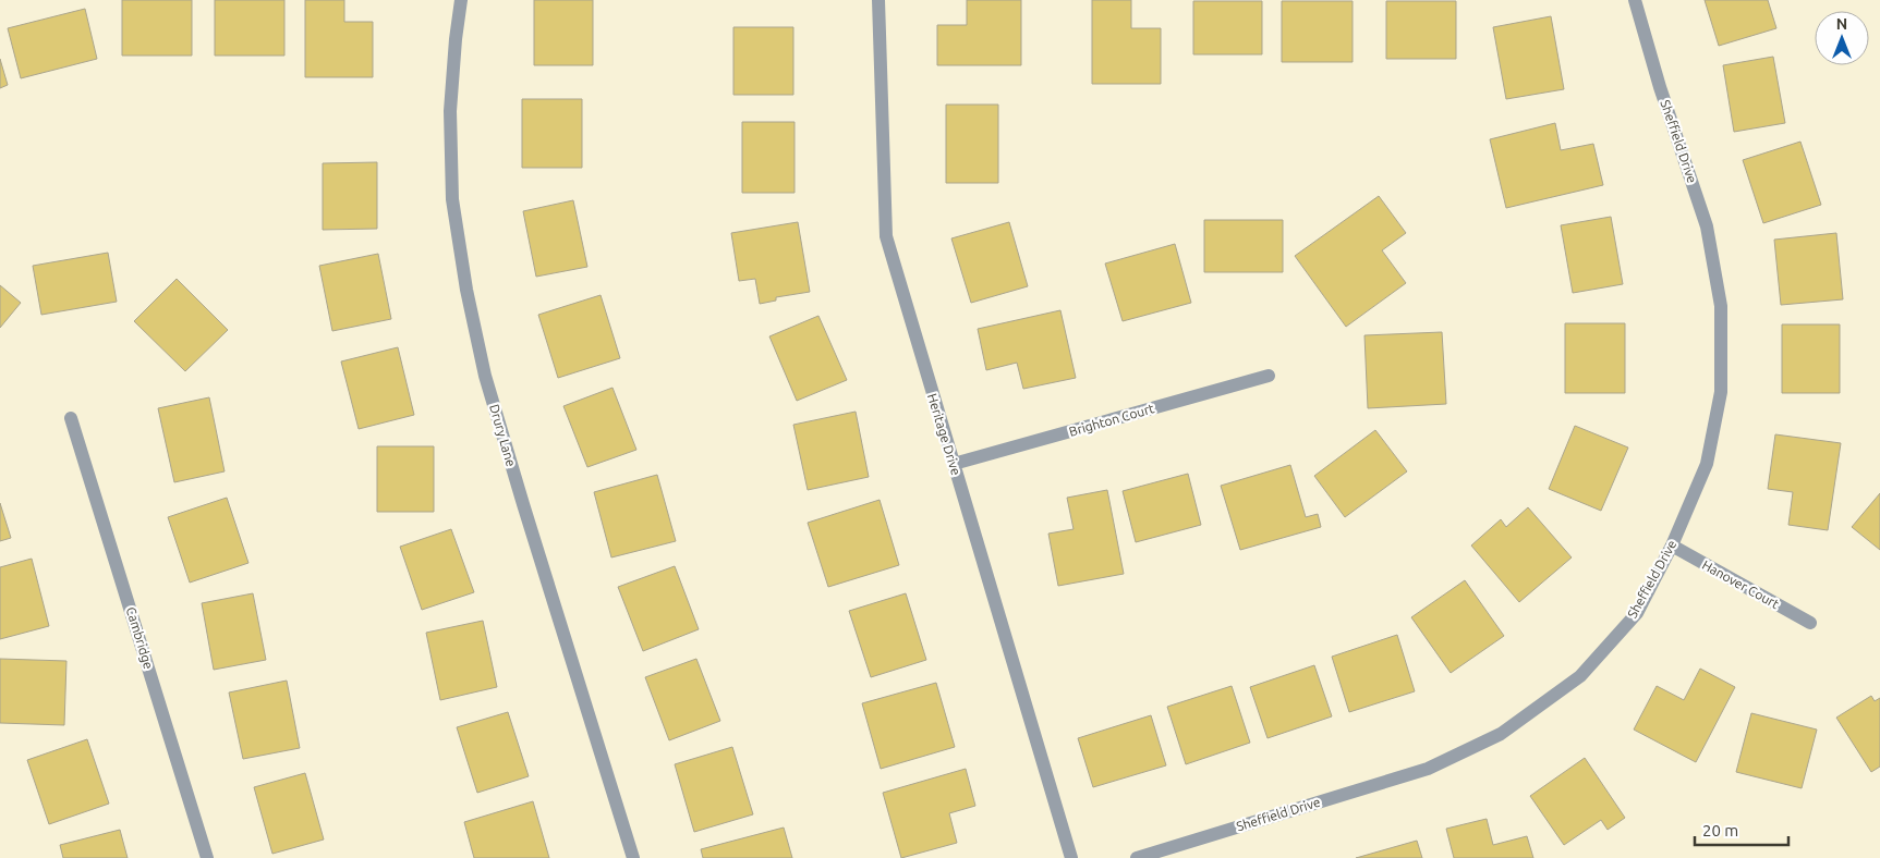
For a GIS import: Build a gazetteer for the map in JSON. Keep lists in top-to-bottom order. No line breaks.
{"streets":{"street":["Sheffield Drive","Brighton Court","Heritage Drive","Drury Lane","Hanover Court","Cambridge"]},"crossings":[["Sheffield Drive","Hanover Court"],["Brighton Court","Heritage Drive"]],"scale_bar":"20 m","north":"top"}
